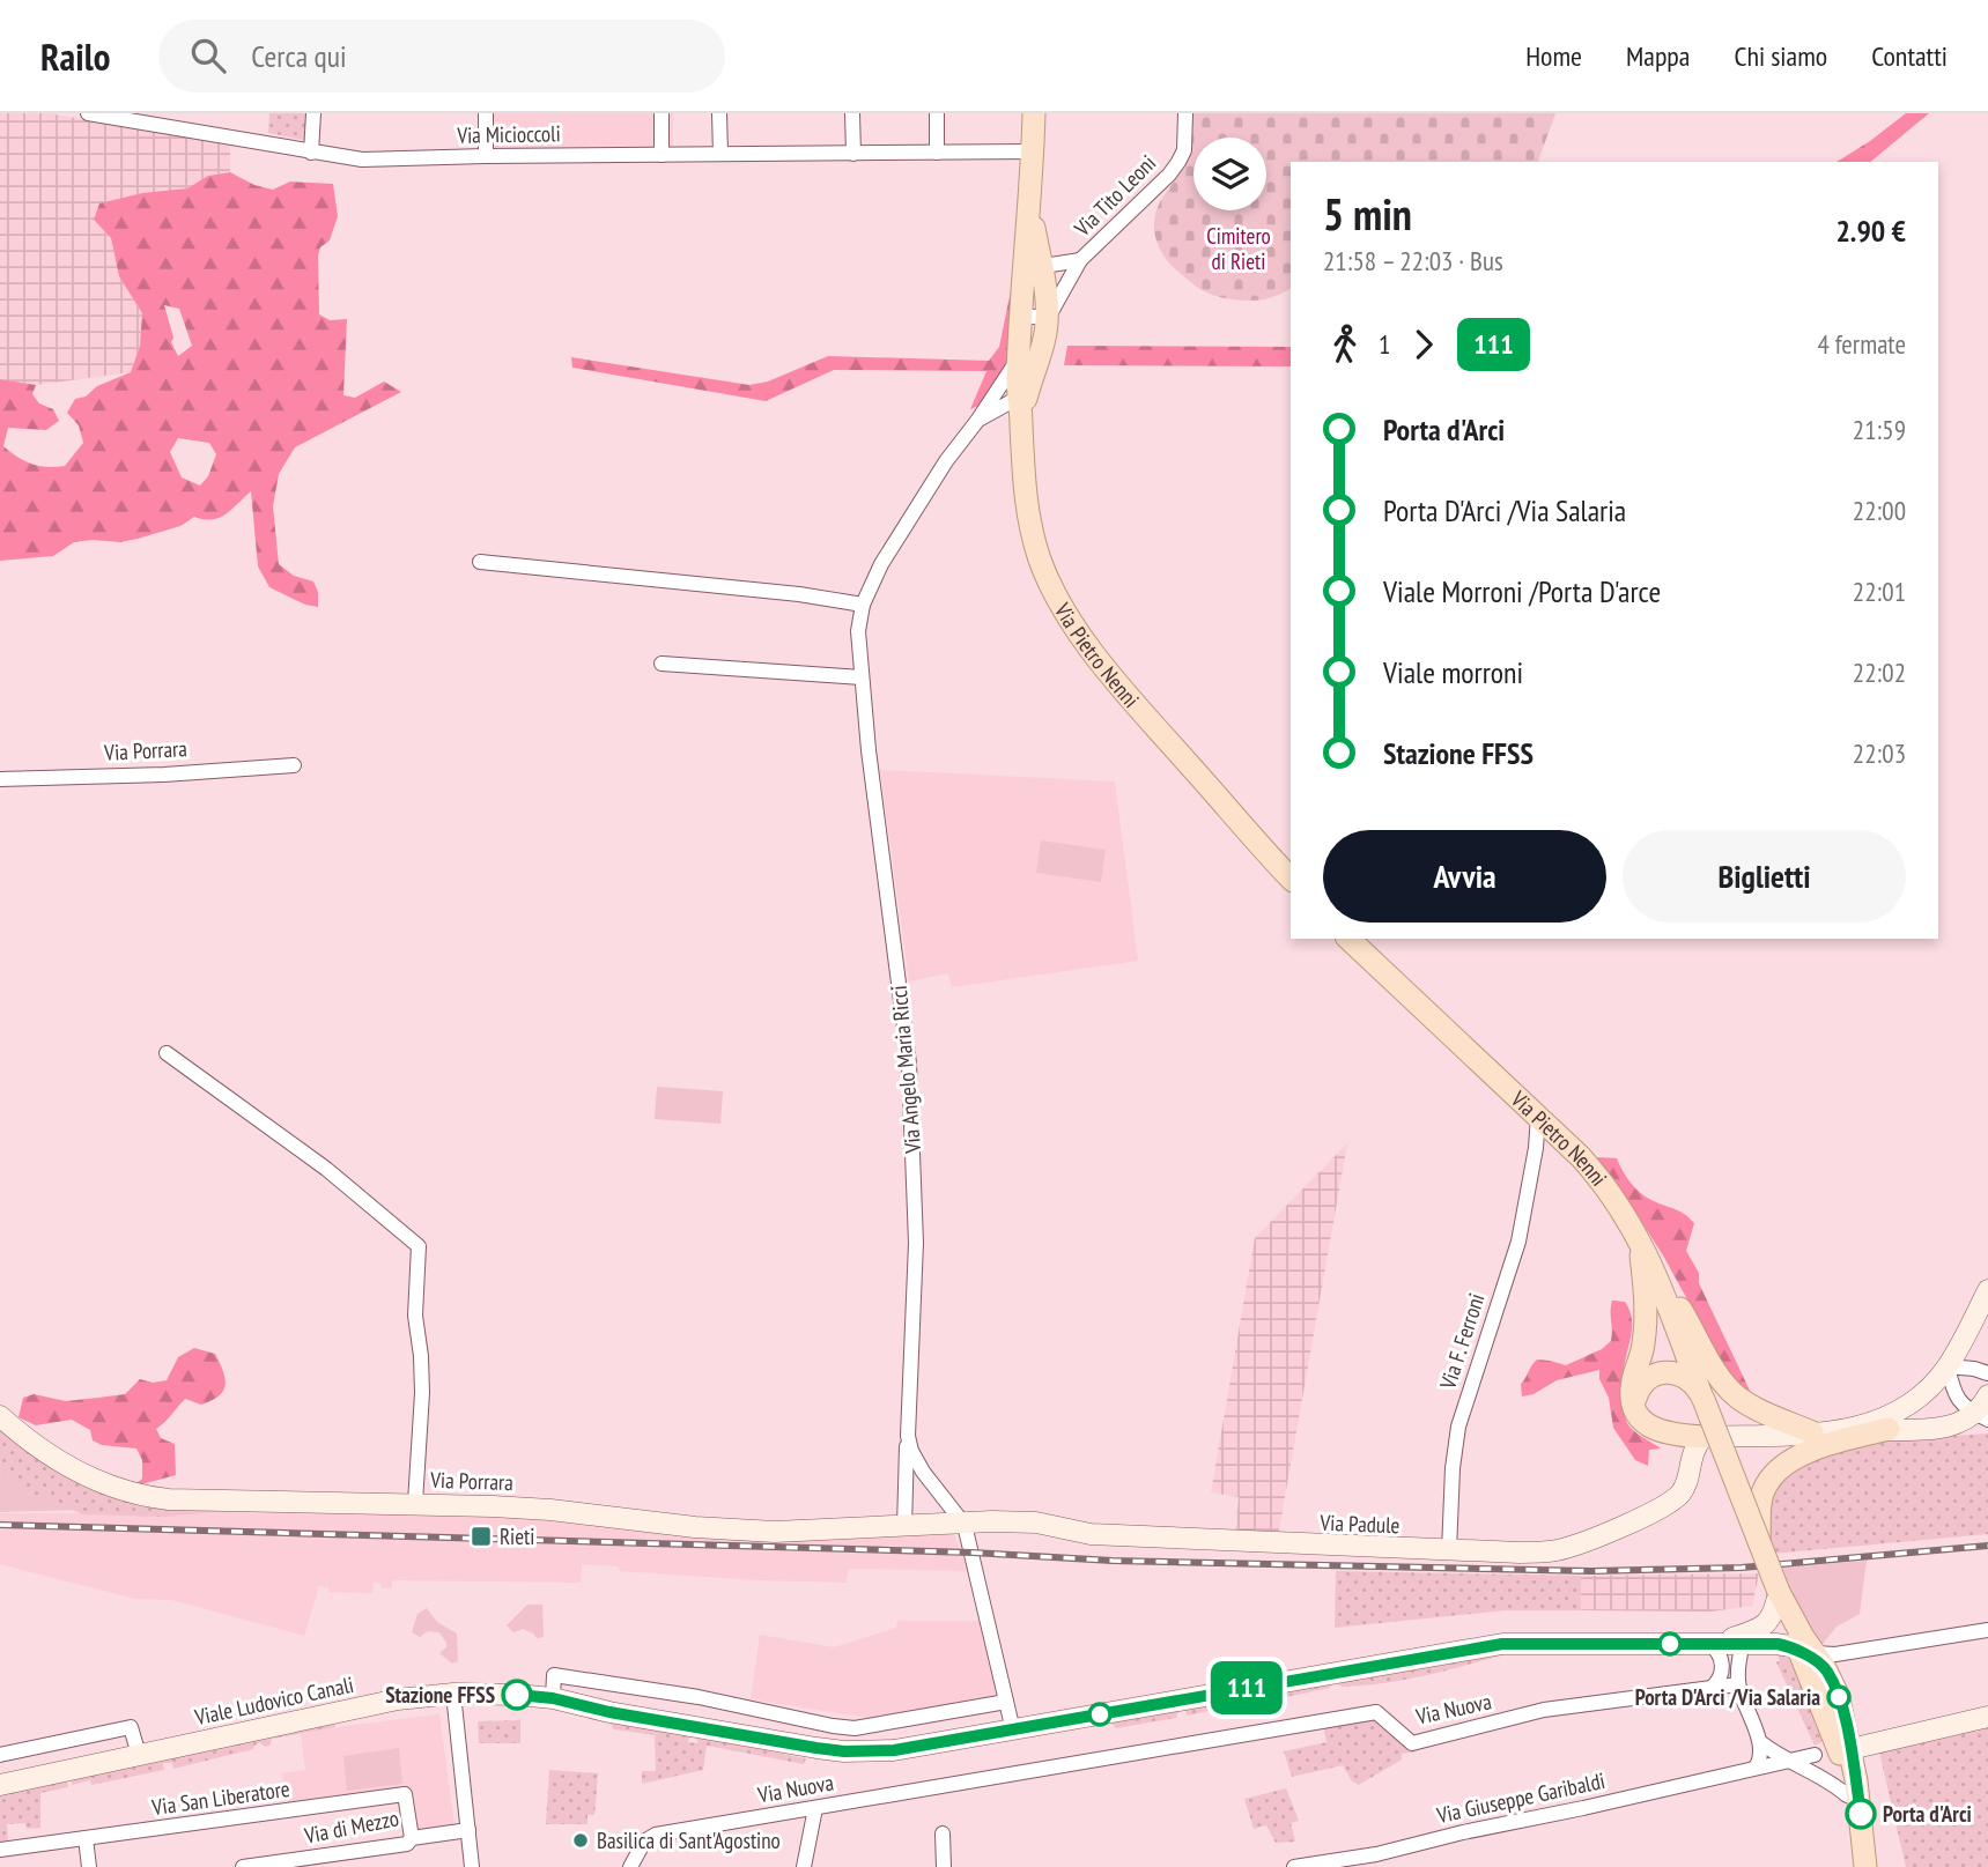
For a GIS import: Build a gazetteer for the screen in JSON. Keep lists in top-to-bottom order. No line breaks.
{"streets":{"main road":["Via Pietro Nenni","Via Angelo Maria Ricci"],"street":["Via Micioccoli","Via Tito Leoni","Via Porrara","Via F. Ferroni","Via Padule","Viale Ludovico Canali","Via Nuova","Via San Liberatore","Via Giuseppe Garibaldi","Via di Mezzo"]},"crossings":[["Via Micioccoli","Via Angelo Maria Ricci"],["Via Tito Leoni","Via Angelo Maria Ricci"],["Via Pietro Nenni","Via Angelo Maria Ricci"],["Via Pietro Nenni","Via F. Ferroni"],["Via Pietro Nenni","Via Padule"],["Via Porrara","Via Angelo Maria Ricci"],["Via Porrara","Via Padule"],["Via Angelo Maria Ricci","Via Padule"],["Via Angelo Maria Ricci","Viale Ludovico Canali"],["Via F. Ferroni","Via Padule"],["Via San Liberatore","Via di Mezzo"]],"parks":["Cimitero di Rieti"],"places":{"transit":["Rieti"],"other":["Stazione FFSS","Porta D'Arci /Via Salaria","Porta d'Arci","Basilica di Sant'Agostino"]},"lines":["bus line 111"],"page":{"header":"Railo","search":"Cerca qui","nav":["Home","Mappa","Chi siamo","Contatti"],"on_map":"111","heading":["5 min","21:58 – 22:03 · Bus","2.90 €"],"legs":["1","111","4 fermate"],"list":[{"name":"Porta d'Arci","value":"21:59"},{"name":"Porta D'Arci /Via Salaria","value":"22:00"},{"name":"Viale Morroni /Porta D'arce","value":"22:01"},{"name":"Viale morroni","value":"22:02"},{"name":"Stazione FFSS","value":"22:03"}],"buttons":["Avvia","Biglietti"]}}
